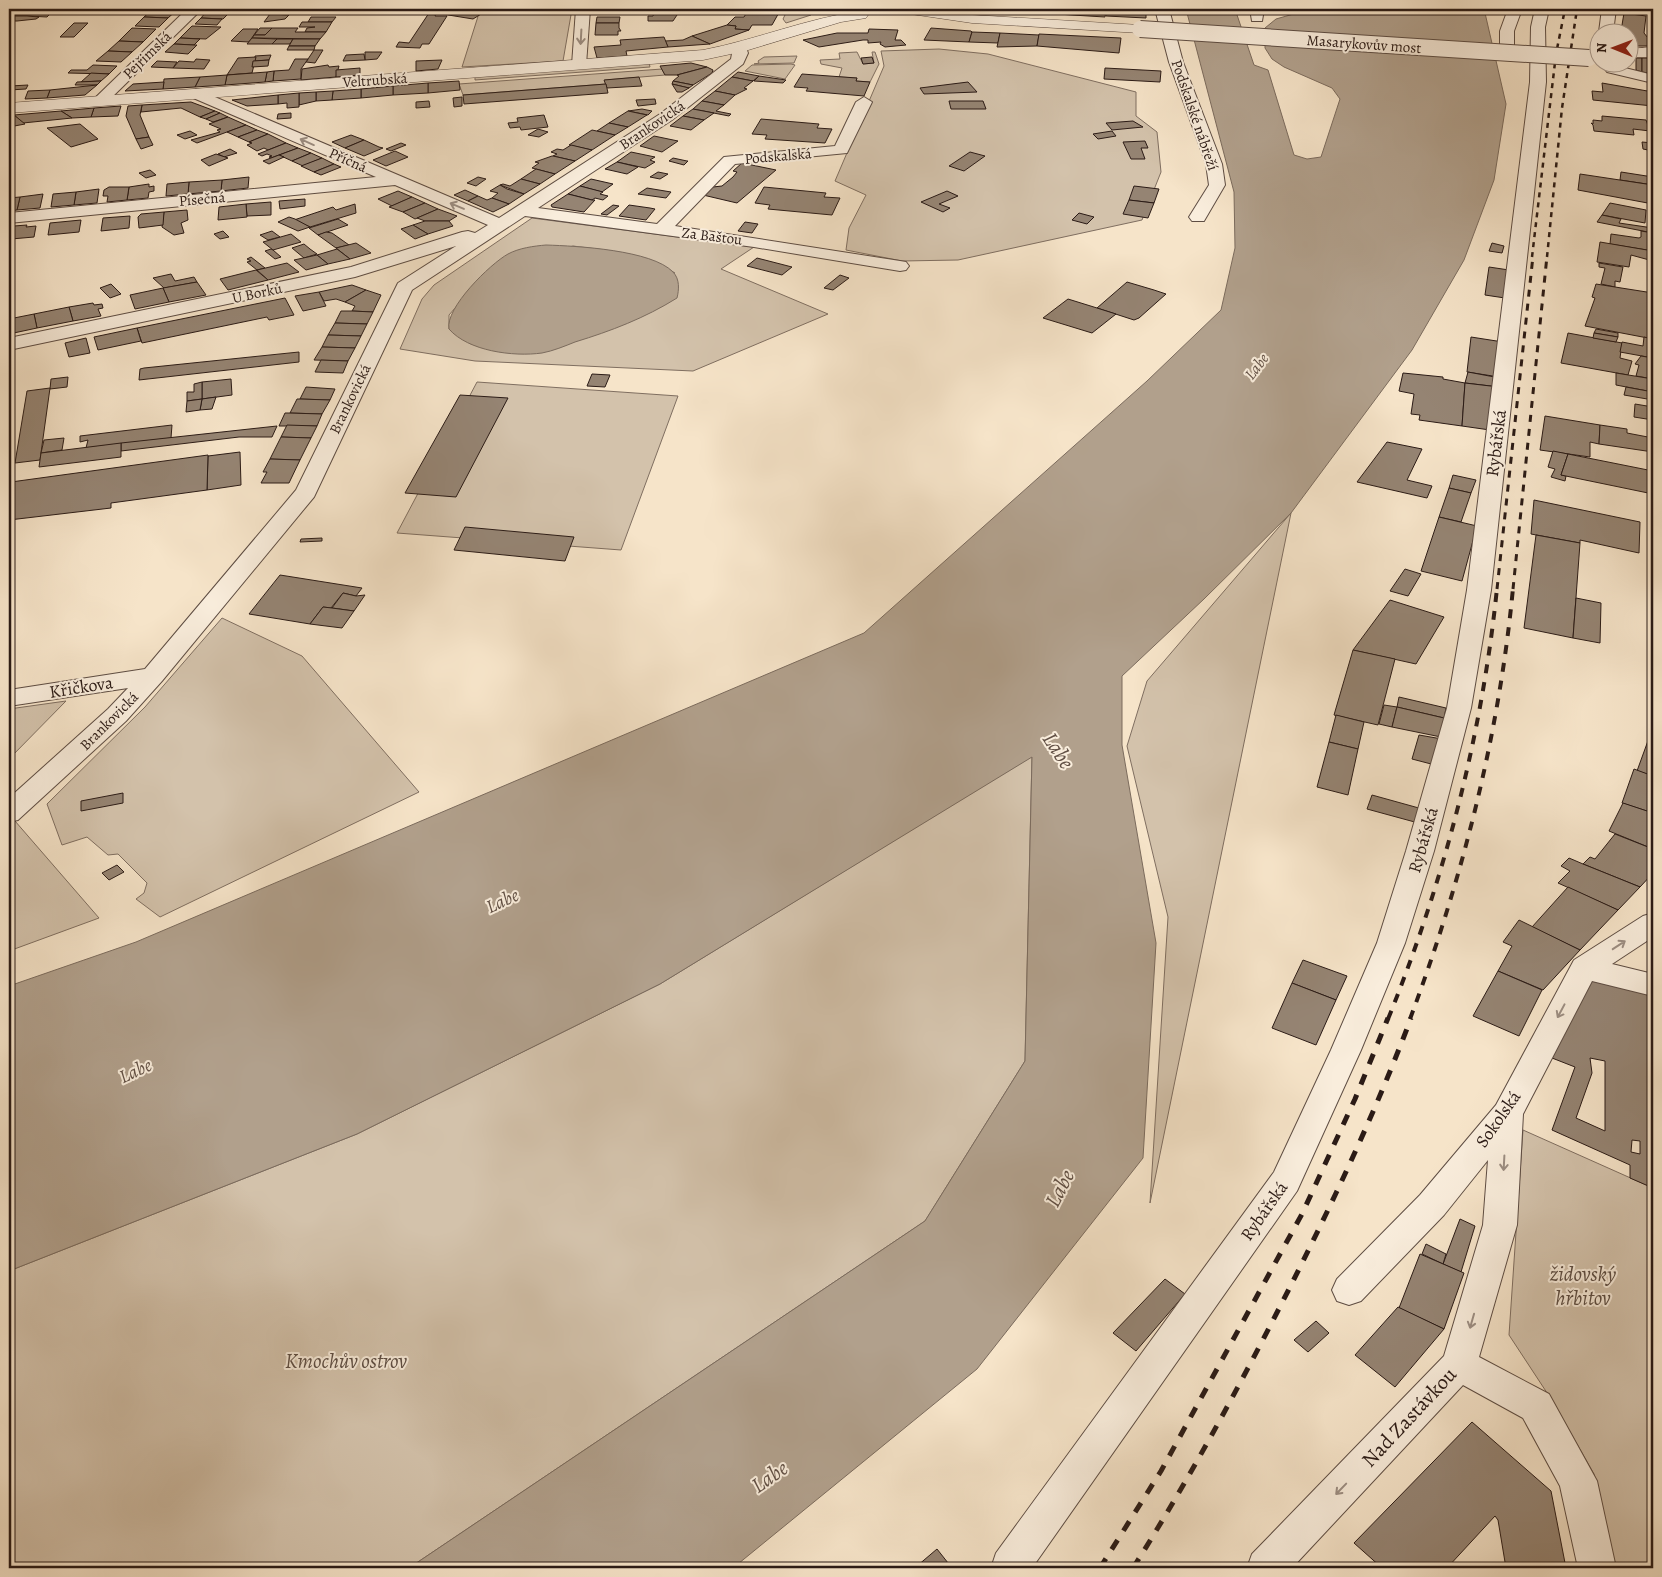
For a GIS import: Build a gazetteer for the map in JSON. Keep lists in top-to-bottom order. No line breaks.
{"streets":{"street":["Masarykovův most","Pejřimská","Veltrubská","Podskalské nábřeží","Brankovická","Podskalská","Příčná","Písečná","Za Baštou","U Borků","Rybářská","Křičkova","Sokolská","Nad Zastávkou"]},"crossings":[["Pejřimská","Veltrubská"],["Veltrubská","Brankovická"],["Veltrubská","Příčná"],["Brankovická","Příčná"],["Brankovická","Za Baštou"],["Brankovická","U Borků"],["Brankovická","Křičkova"],["Podskalská","Za Baštou"],["Příčná","Písečná"],["Příčná","U Borků"],["Sokolská","Nad Zastávkou"]],"one_way":["Příčná","Nad Zastávkou"],"water":["Labe"],"parks":["židovský hřbitov","Kmochův ostrov"],"north":"left"}
